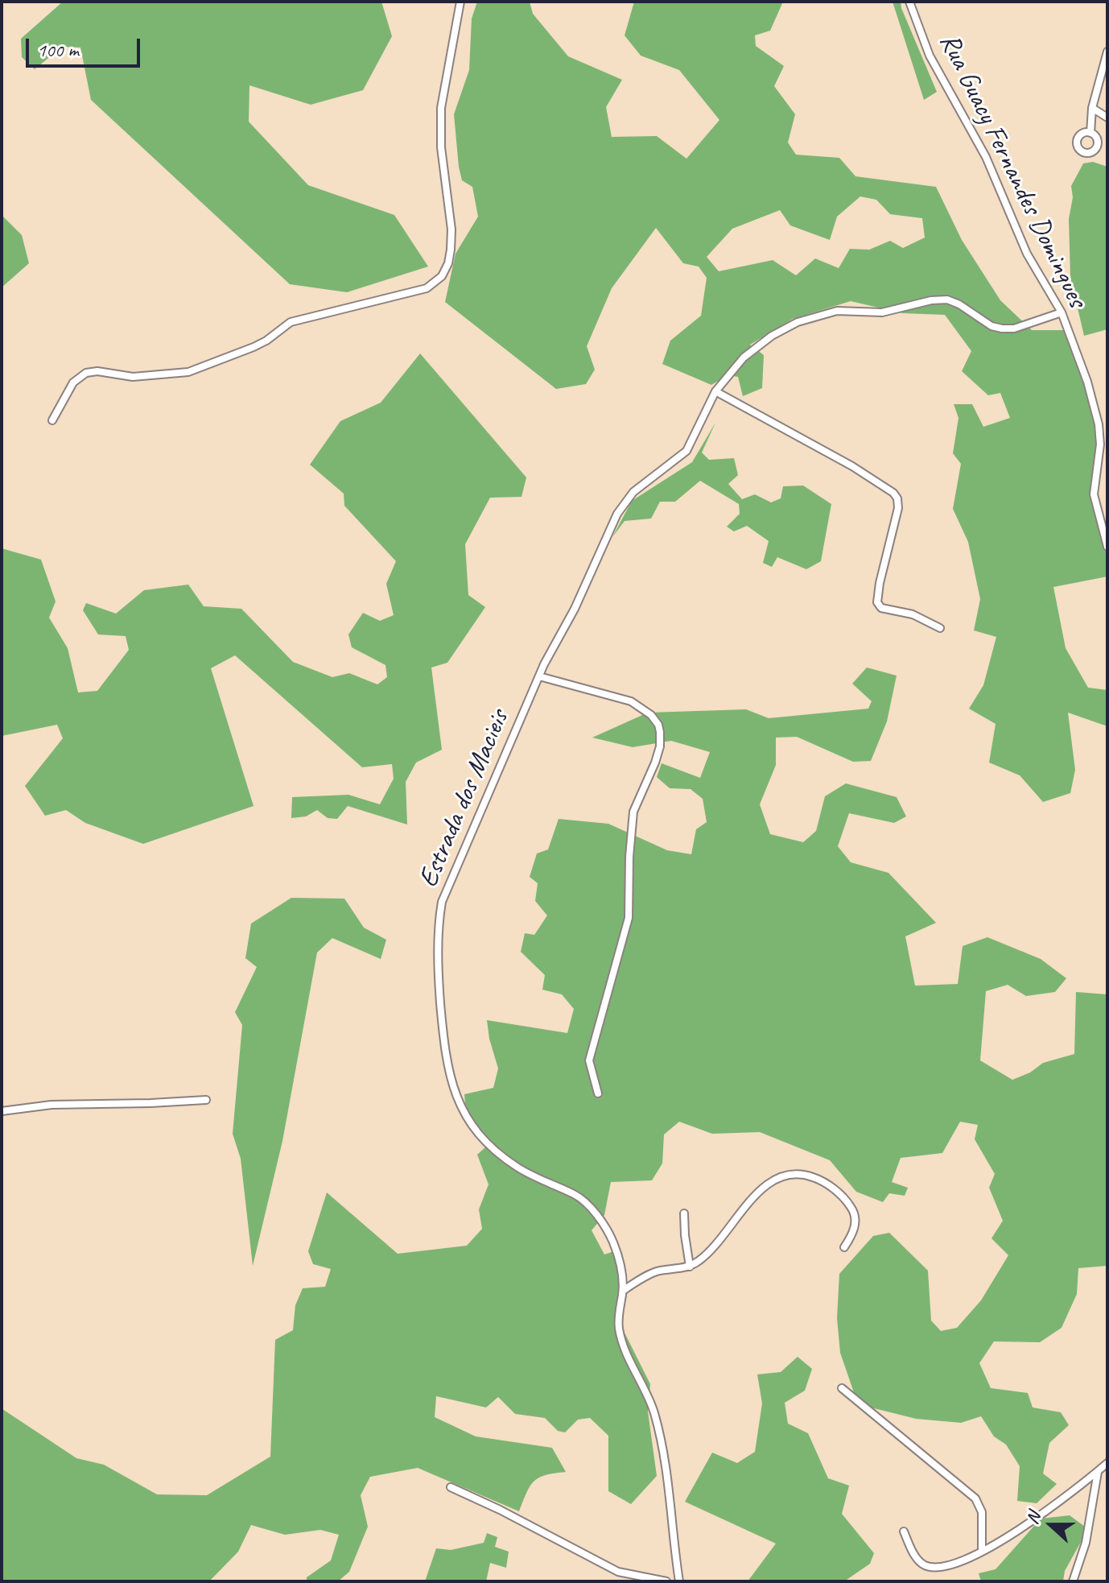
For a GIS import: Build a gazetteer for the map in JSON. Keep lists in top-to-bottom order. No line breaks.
{"streets":{"street":["Rua Guacy Fernandes Domingues","Estrada dos Macieis"]},"crossings":[["Rua Guacy Fernandes Domingues","Estrada dos Macieis"]],"scale_bar":"100 m","north":"left"}
